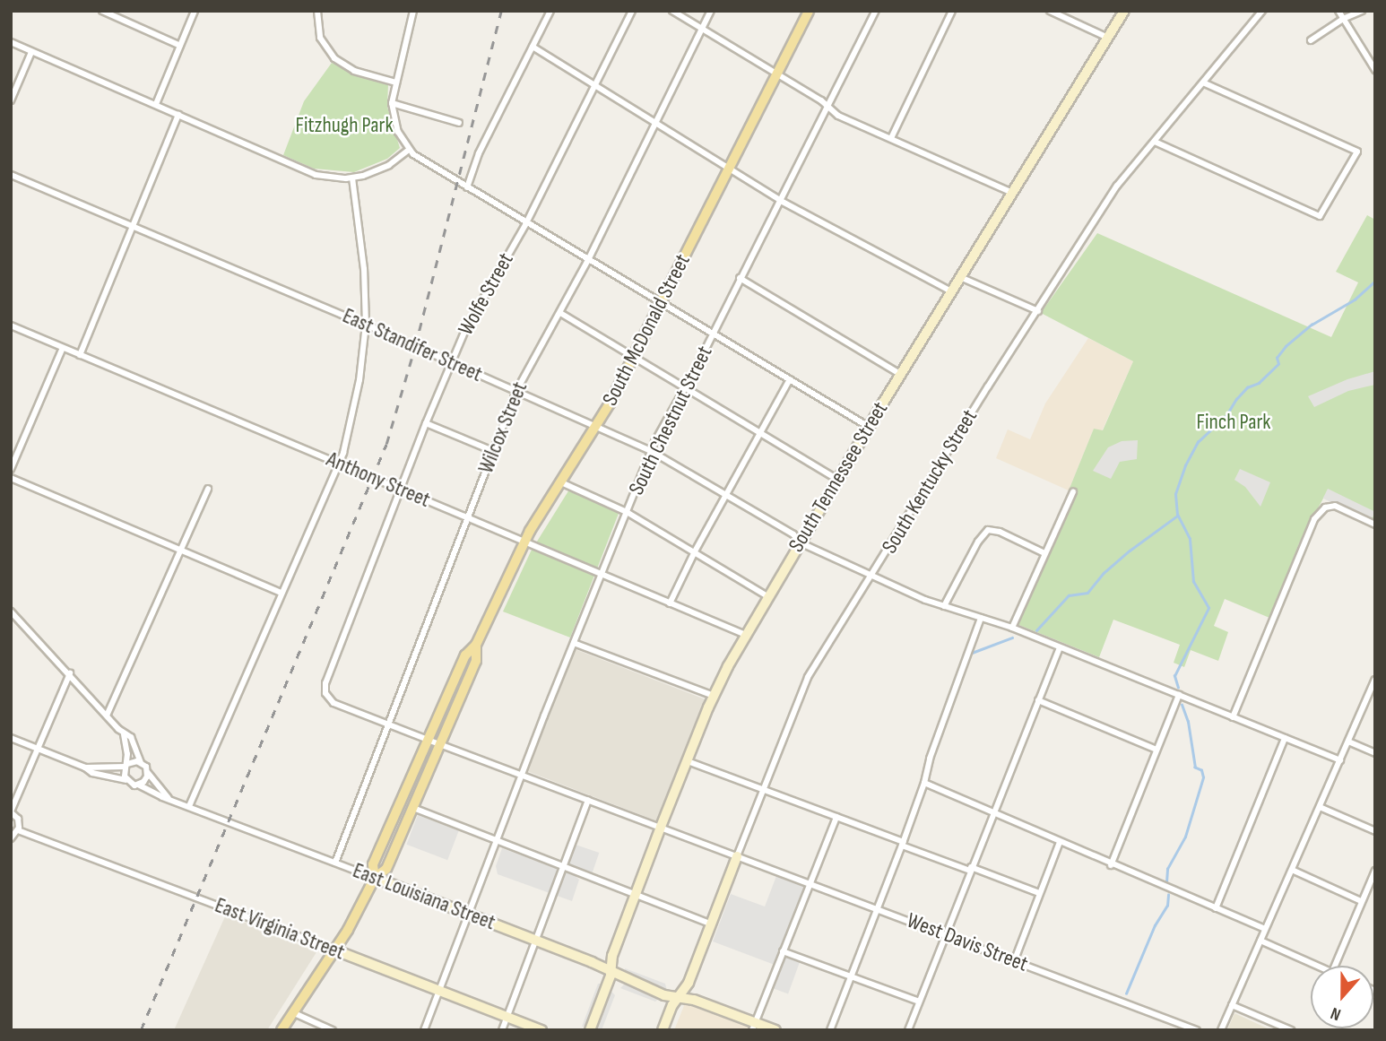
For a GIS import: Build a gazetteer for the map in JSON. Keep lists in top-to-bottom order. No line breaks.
{"streets":{"main road":["South McDonald Street"],"street":["Wolfe Street","East Standifer Street","South Chestnut Street","Wilcox Street","South Tennessee Street","Anthony Street","South Kentucky Street","East Louisiana Street","East Virginia Street","West Davis Street"]},"crossings":[["Wolfe Street","East Standifer Street"],["Wolfe Street","Anthony Street"],["Wolfe Street","West Davis Street"],["South McDonald Street","East Standifer Street"],["South McDonald Street","Anthony Street"],["South McDonald Street","East Louisiana Street"],["South McDonald Street","West Davis Street"],["East Standifer Street","South Chestnut Street"],["East Standifer Street","Wilcox Street"],["East Standifer Street","South Tennessee Street"],["East Standifer Street","South Kentucky Street"],["South Chestnut Street","Anthony Street"],["South Chestnut Street","East Louisiana Street"],["South Chestnut Street","East Virginia Street"],["South Chestnut Street","West Davis Street"],["Wilcox Street","Anthony Street"],["Wilcox Street","East Louisiana Street"],["Wilcox Street","West Davis Street"],["South Tennessee Street","Anthony Street"],["South Tennessee Street","East Louisiana Street"],["South Tennessee Street","West Davis Street"],["South Kentucky Street","East Louisiana Street"],["South Kentucky Street","West Davis Street"]],"parks":["Fitzhugh Park","Finch Park"],"north":"bottom"}
